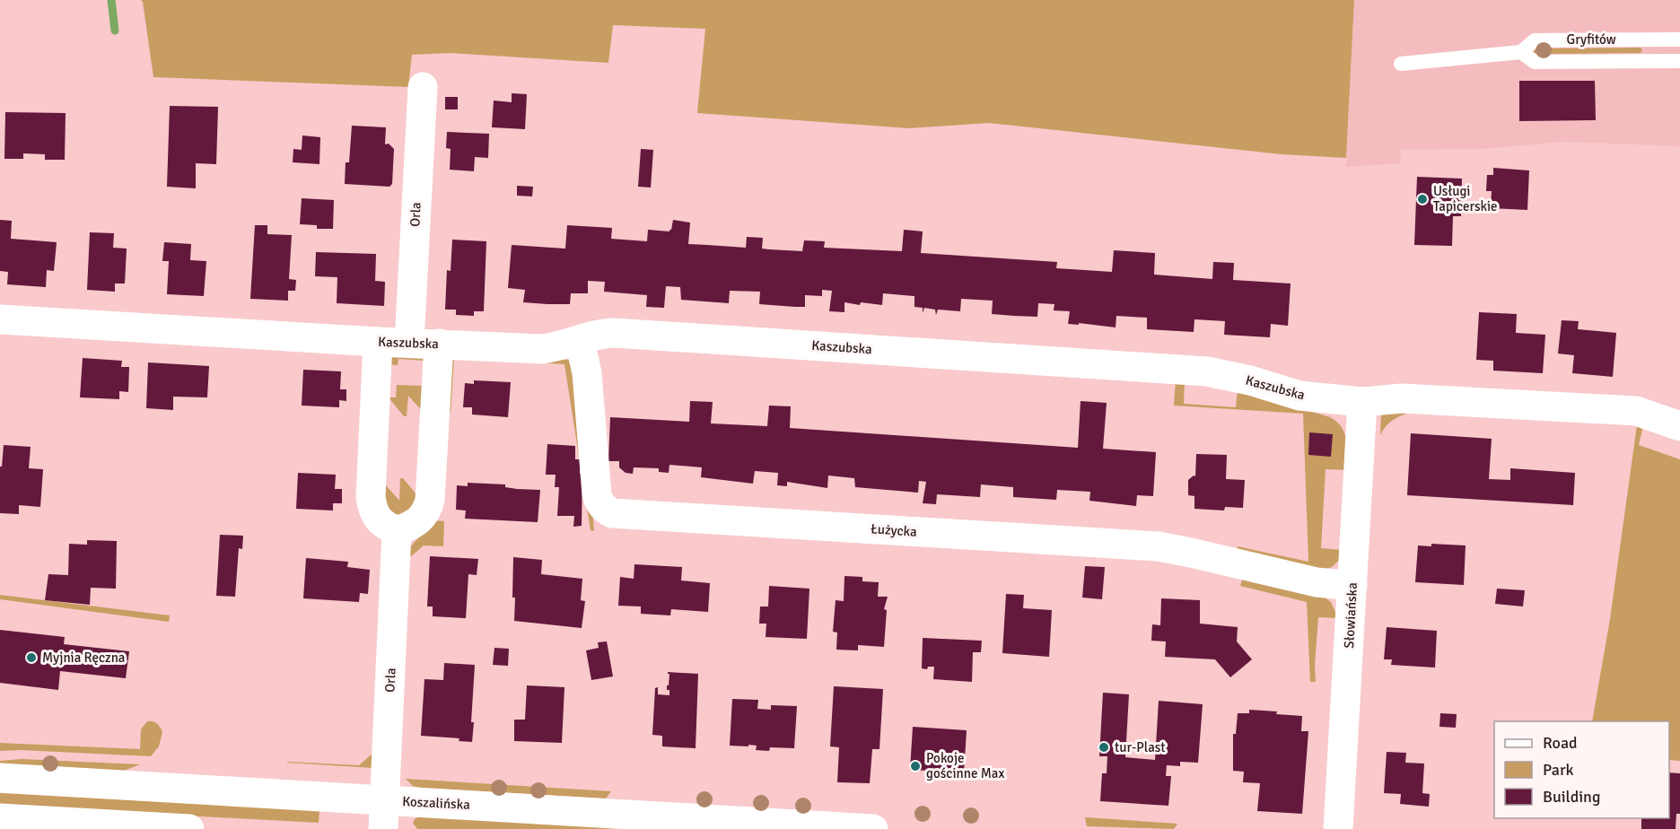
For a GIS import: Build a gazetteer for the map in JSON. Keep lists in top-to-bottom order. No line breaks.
{"streets":{"street":["Orla","Kaszubska","Łużycka","Słowiańska","Koszalińska"],"lane":["Gryfitów"]},"crossings":[["Orla","Kaszubska"],["Orla","Koszalińska"],["Kaszubska","Łużycka"],["Kaszubska","Słowiańska"],["Łużycka","Słowiańska"]],"places":["Usługi Tapicerskie","Myjnia Ręczna","tur-Plast","Pokoje gościnne Max"],"legend":["Road","Park","Building"]}
